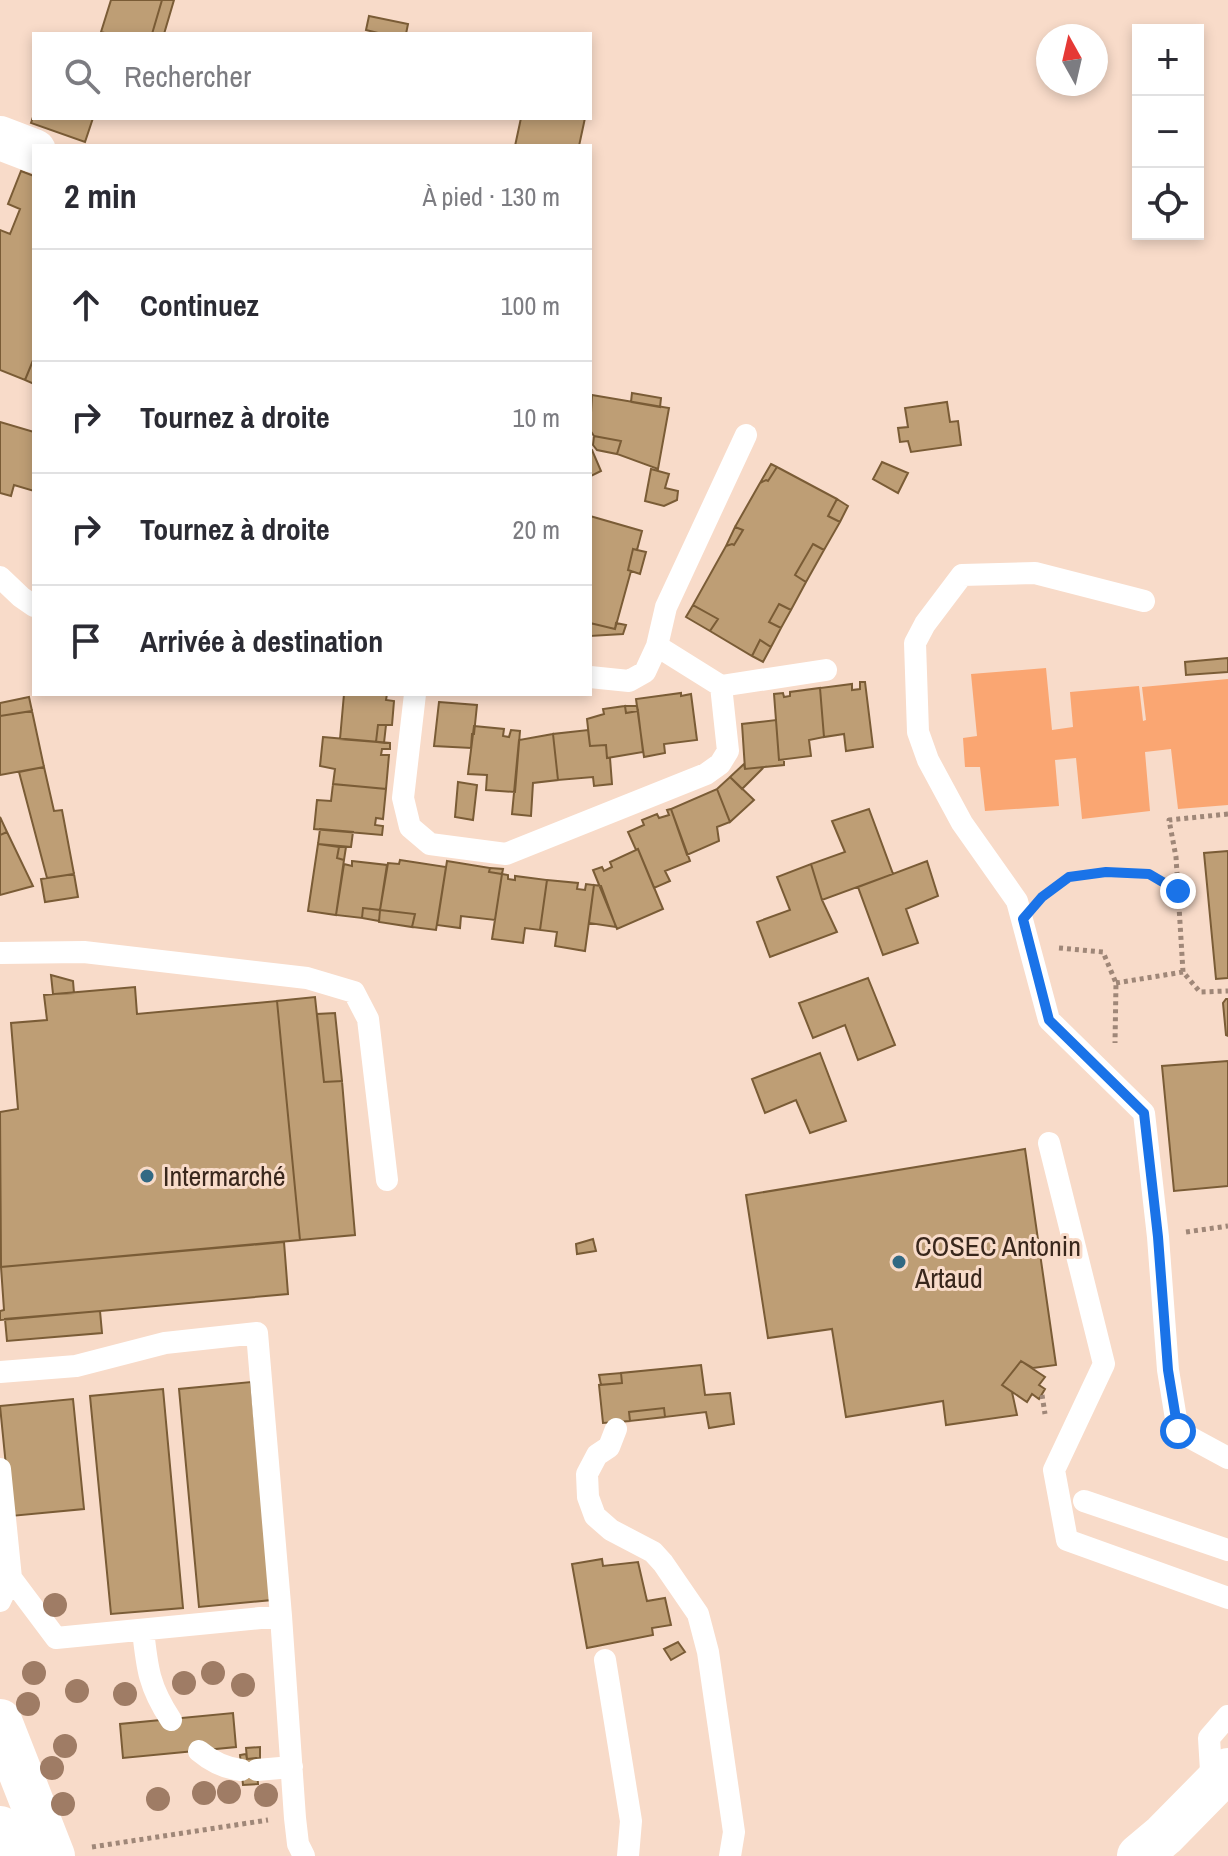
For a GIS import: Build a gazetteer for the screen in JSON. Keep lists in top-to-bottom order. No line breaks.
{"places":["Intermarché","COSEC Antonin Artaud"],"north":"top","page":{"map_buttons":["+","−"],"search":"Rechercher","heading":["2 min","À pied · 130 m"],"list":[["Continuez","100 m"],["Tournez à droite","10 m"],["Tournez à droite","20 m"],"Arrivée à destination"]}}
